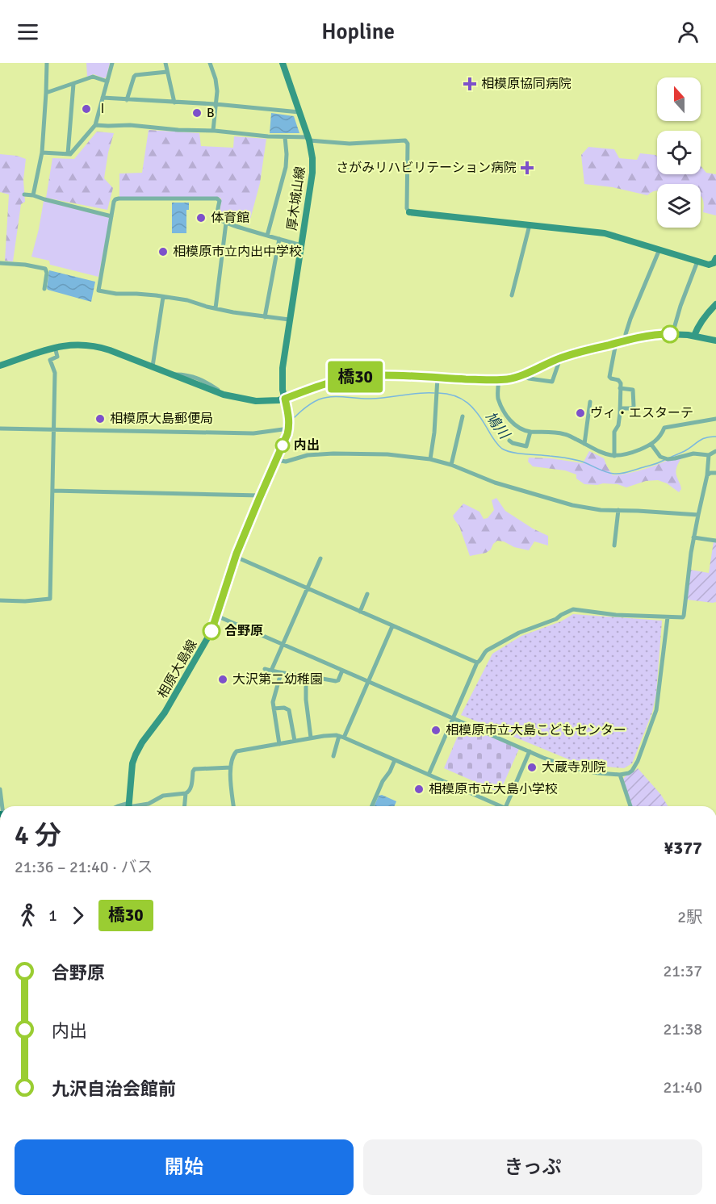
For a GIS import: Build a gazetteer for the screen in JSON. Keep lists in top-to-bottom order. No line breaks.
{"streets":{"main road":["厚木城山線","相原大島線"]},"crossings":[["厚木城山線","相原大島線"]],"water":["鳩川"],"places":{"health":["相模原協同病院","さがみリハビリテーション病院"],"other":["Ⅰ","B","体育館","相模原市立内出中学校","ヴィ・エスターテ","相模原大島郵便局","内出","合野原","大沢第二幼稚園","相模原市立大島こどもセンター","大蔵寺別院","相模原市立大島小学校"]},"lines":["bus line 橋30"],"north":"top","page":{"header":"Hopline","on_map":"橋30","heading":["4 分","21:36 – 21:40 · バス","¥377"],"legs":["1","橋30","2駅"],"list":[{"name":"合野原","value":"21:37"},{"name":"内出","value":"21:38"},{"name":"九沢自治会館前","value":"21:40"}],"buttons":["開始","きっぷ"]}}
